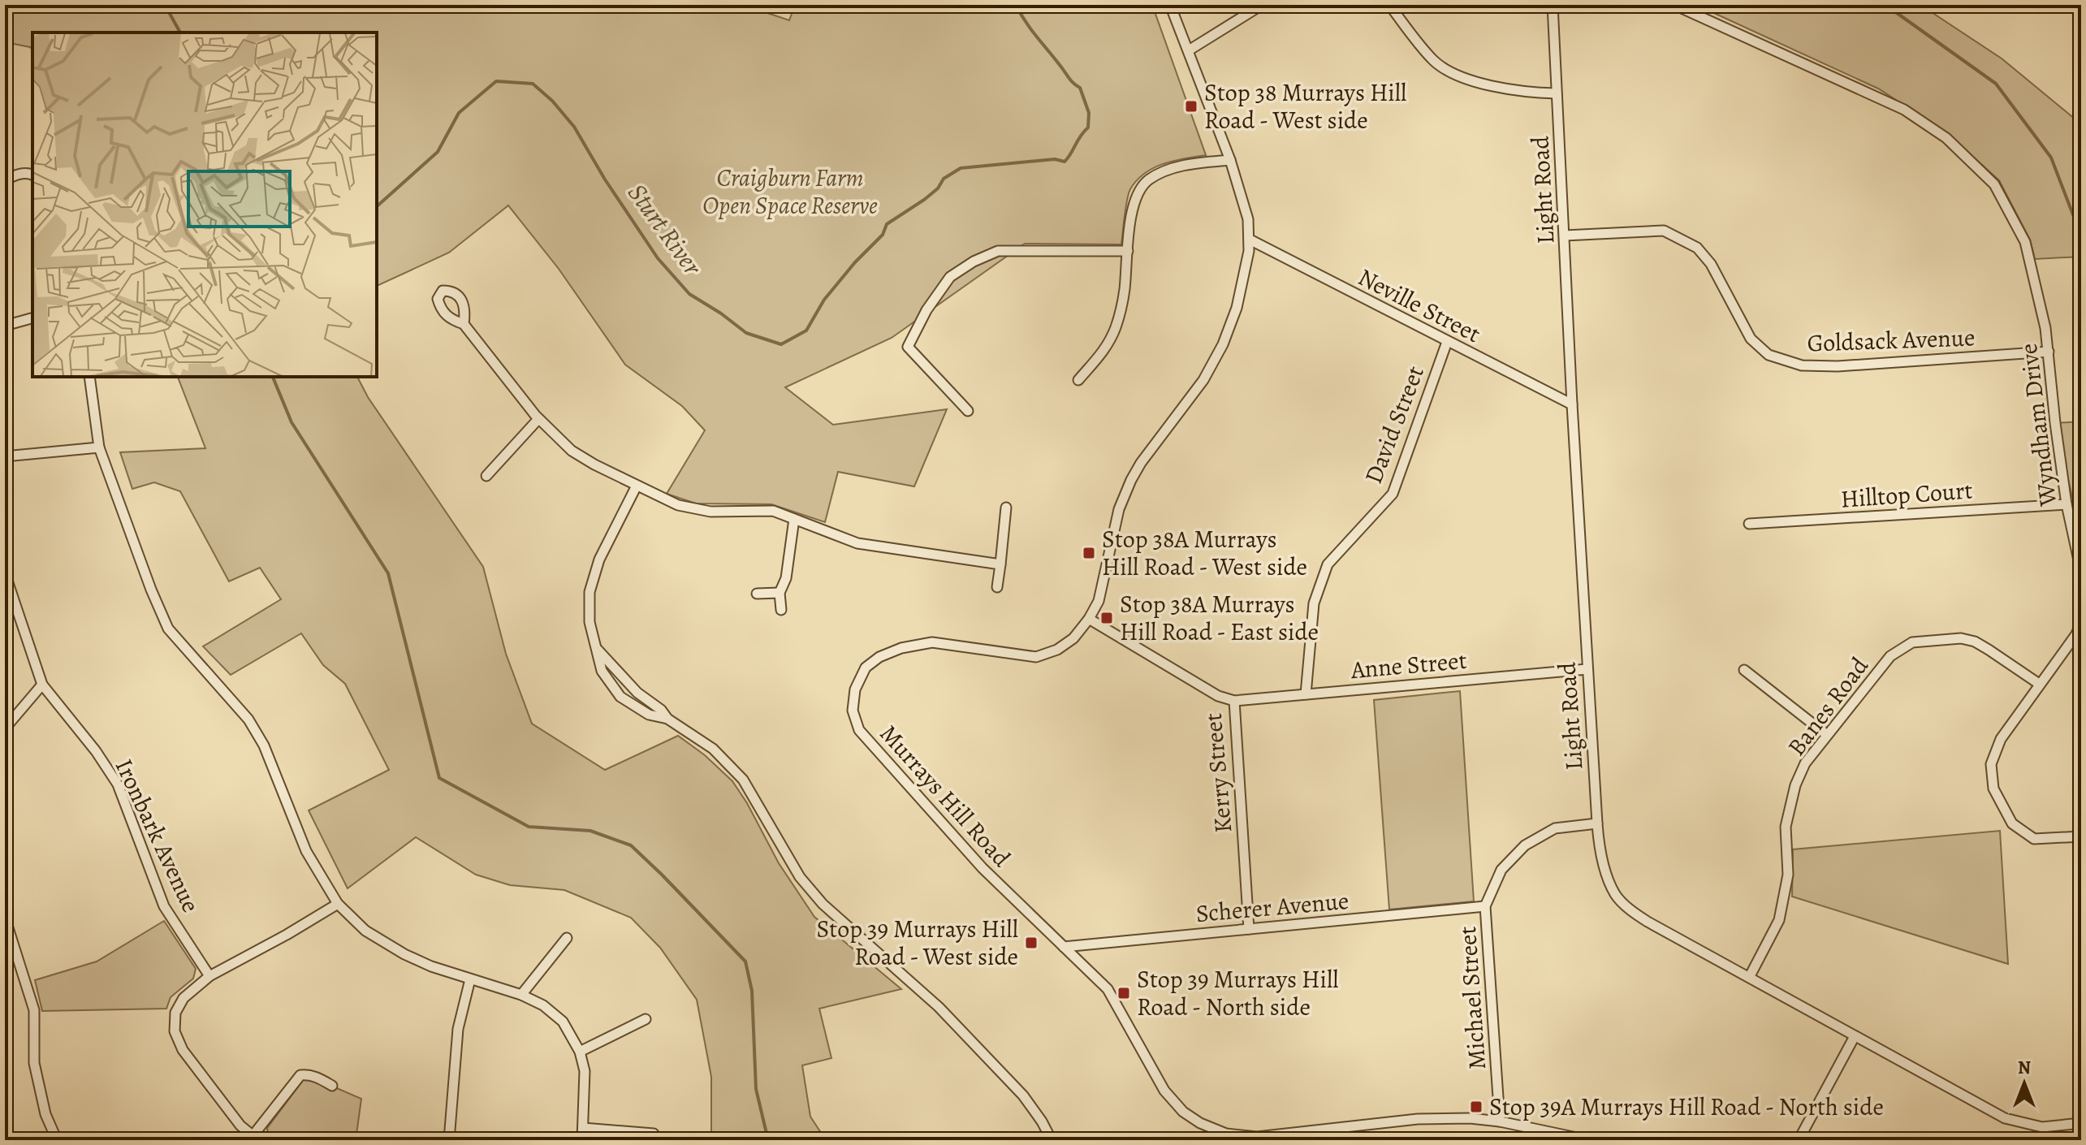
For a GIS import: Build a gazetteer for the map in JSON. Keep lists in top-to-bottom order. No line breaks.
{"streets":{"street":["Light Road","Neville Street","Goldsack Avenue","David Street","Wyndham Drive","Hilltop Court","Anne Street","Banes Road","Kerry Street","Murrays Hill Road","Ironbark Avenue","Scherer Avenue","Michael Street"]},"crossings":[["Light Road","Neville Street"],["Light Road","Goldsack Avenue"],["Light Road","Anne Street"],["Light Road","Banes Road"],["Light Road","Michael Street"],["Neville Street","David Street"],["Neville Street","Murrays Hill Road"],["Goldsack Avenue","Wyndham Drive"],["David Street","Anne Street"],["Wyndham Drive","Hilltop Court"],["Anne Street","Kerry Street"],["Kerry Street","Murrays Hill Road"],["Kerry Street","Scherer Avenue"],["Murrays Hill Road","Scherer Avenue"],["Murrays Hill Road","Michael Street"],["Scherer Avenue","Michael Street"]],"water":["Sturt River"],"parks":["Craigburn Farm Open Space Reserve"],"places":{"transit":["Stop 38 Murrays Hill Road - West side","Stop 38A Murrays Hill Road - West side","Stop 38A Murrays Hill Road - East side","Stop 39 Murrays Hill Road - West side","Stop 39 Murrays Hill Road - North side","Stop 39A Murrays Hill Road - North side"]},"north":"top"}
